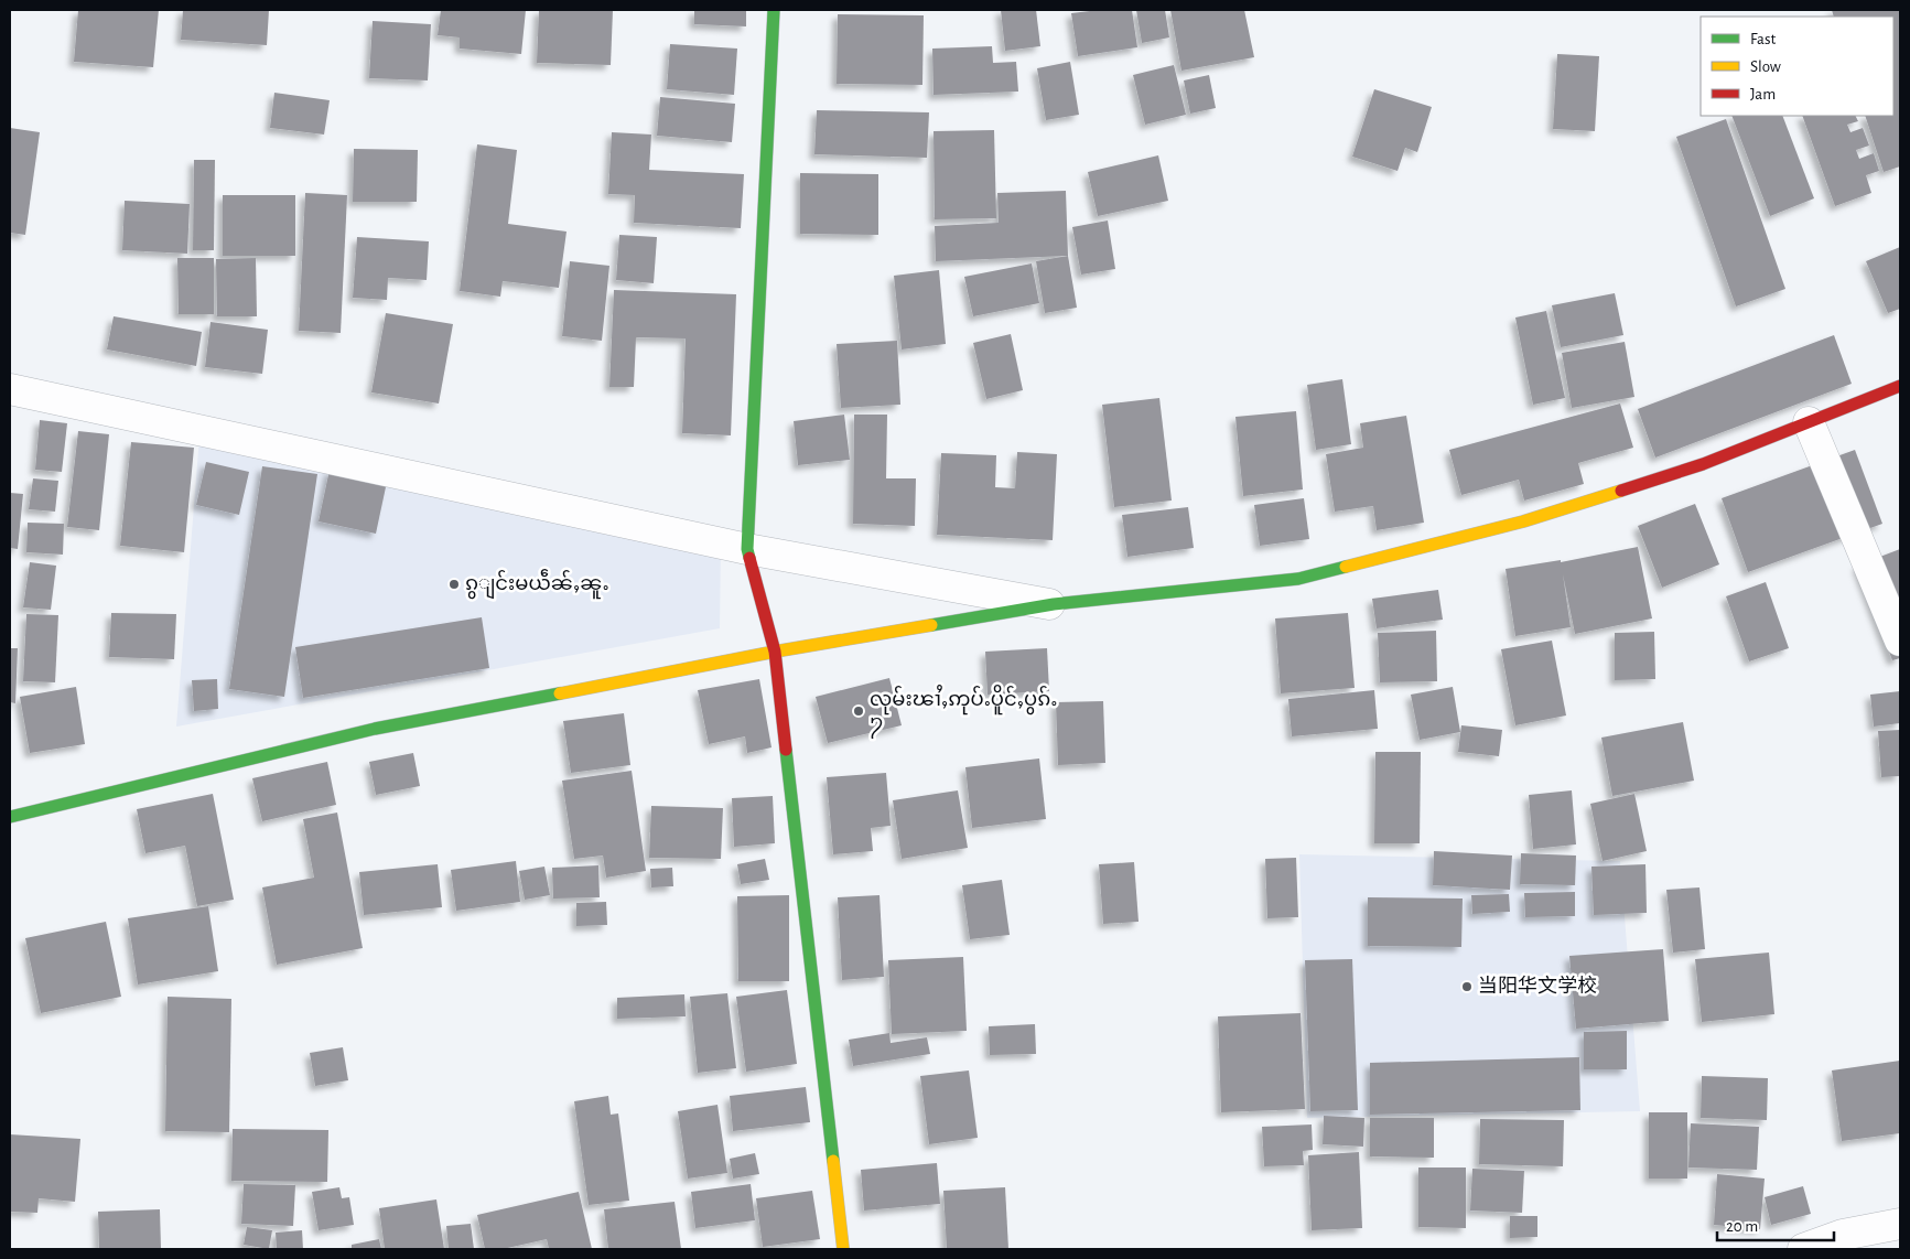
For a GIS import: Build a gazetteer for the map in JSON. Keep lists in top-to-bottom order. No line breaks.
{"places":["ၵွျင်းမယဵၼ်ႇၼူႉ","လုမ်းၽၢႆႇဢုပ်ႉပိူင်ႇပွၵ်ႉ ႒","当阳华文学校"],"legend":["Fast","Slow","Jam"],"scale_bar":"20 m"}
